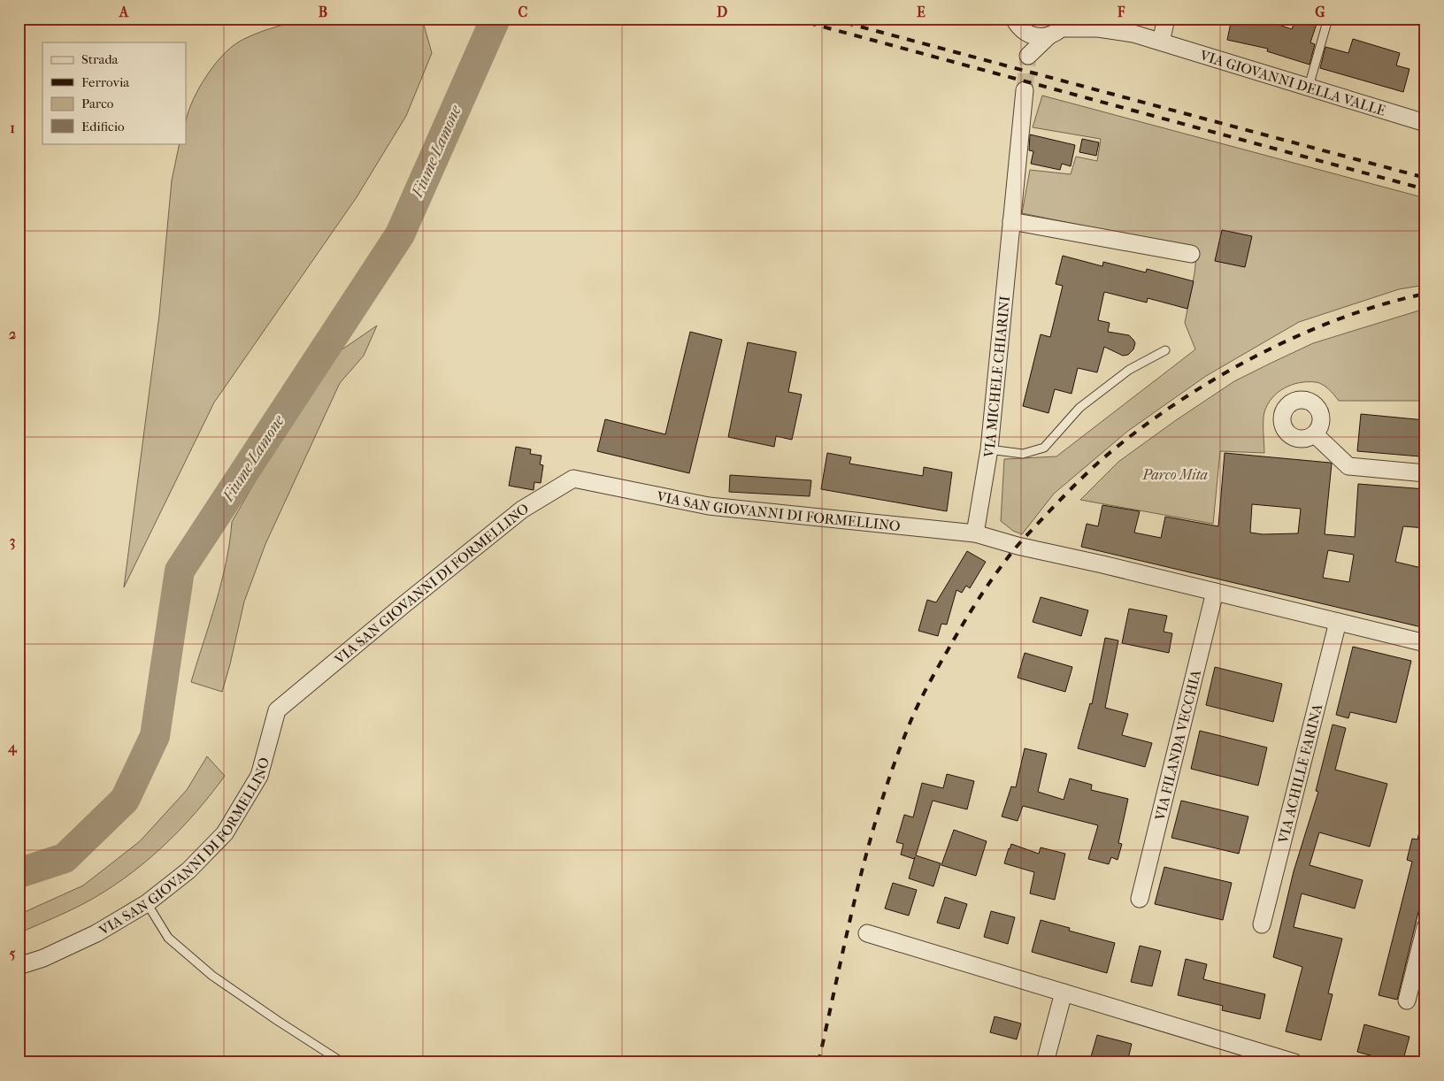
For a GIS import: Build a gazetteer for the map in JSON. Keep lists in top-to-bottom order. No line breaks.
{"streets":{"street":["VIA GIOVANNI DELLA VALLE","VIA MICHELE CHIARINI","VIA SAN GIOVANNI DI FORMELLINO","VIA FILANDA VECCHIA","VIA ACHILLE FARINA"]},"crossings":[["VIA MICHELE CHIARINI","VIA SAN GIOVANNI DI FORMELLINO"]],"water":["Fiume Lamone"],"parks":["Parco Mita"],"legend":["Strada","Ferrovia","Parco","Edificio"],"grid":{"columns":["A","B","C","D","E","F","G"],"rows":["1","2","3","4","5"]}}
